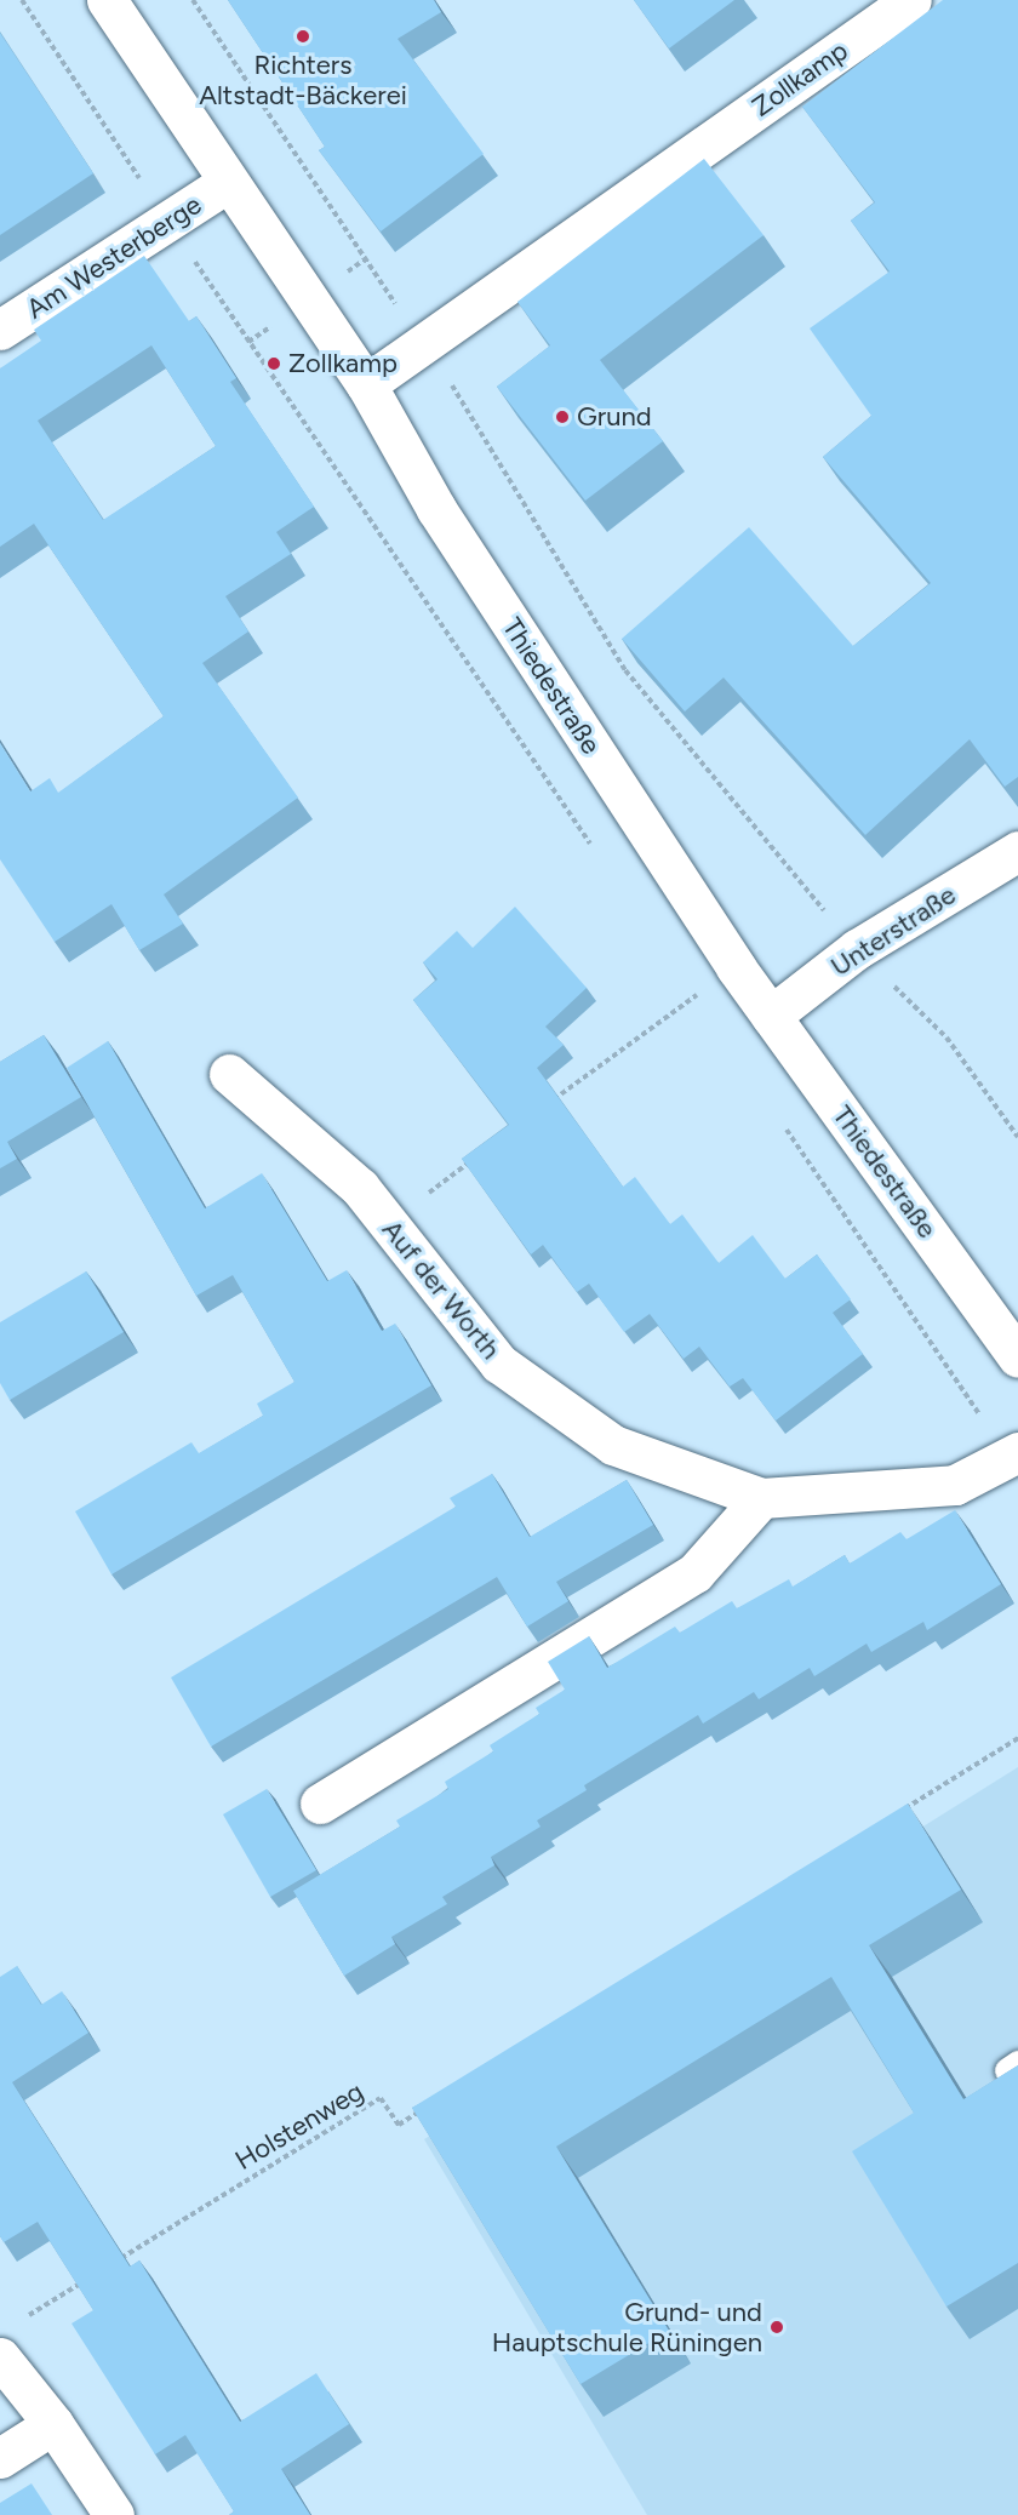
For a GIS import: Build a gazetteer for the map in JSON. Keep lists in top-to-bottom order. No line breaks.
{"streets":{"street":["Zollkamp","Am Westerberge","Thiedestraße","Unterstraße","Auf der Worth"],"path":["Holstenweg"]},"crossings":[["Zollkamp","Thiedestraße"],["Am Westerberge","Thiedestraße"],["Thiedestraße","Unterstraße"]],"places":["Richters Altstadt-Bäckerei","Zollkamp","Grund","Grund- und Hauptschule Rüningen"]}
